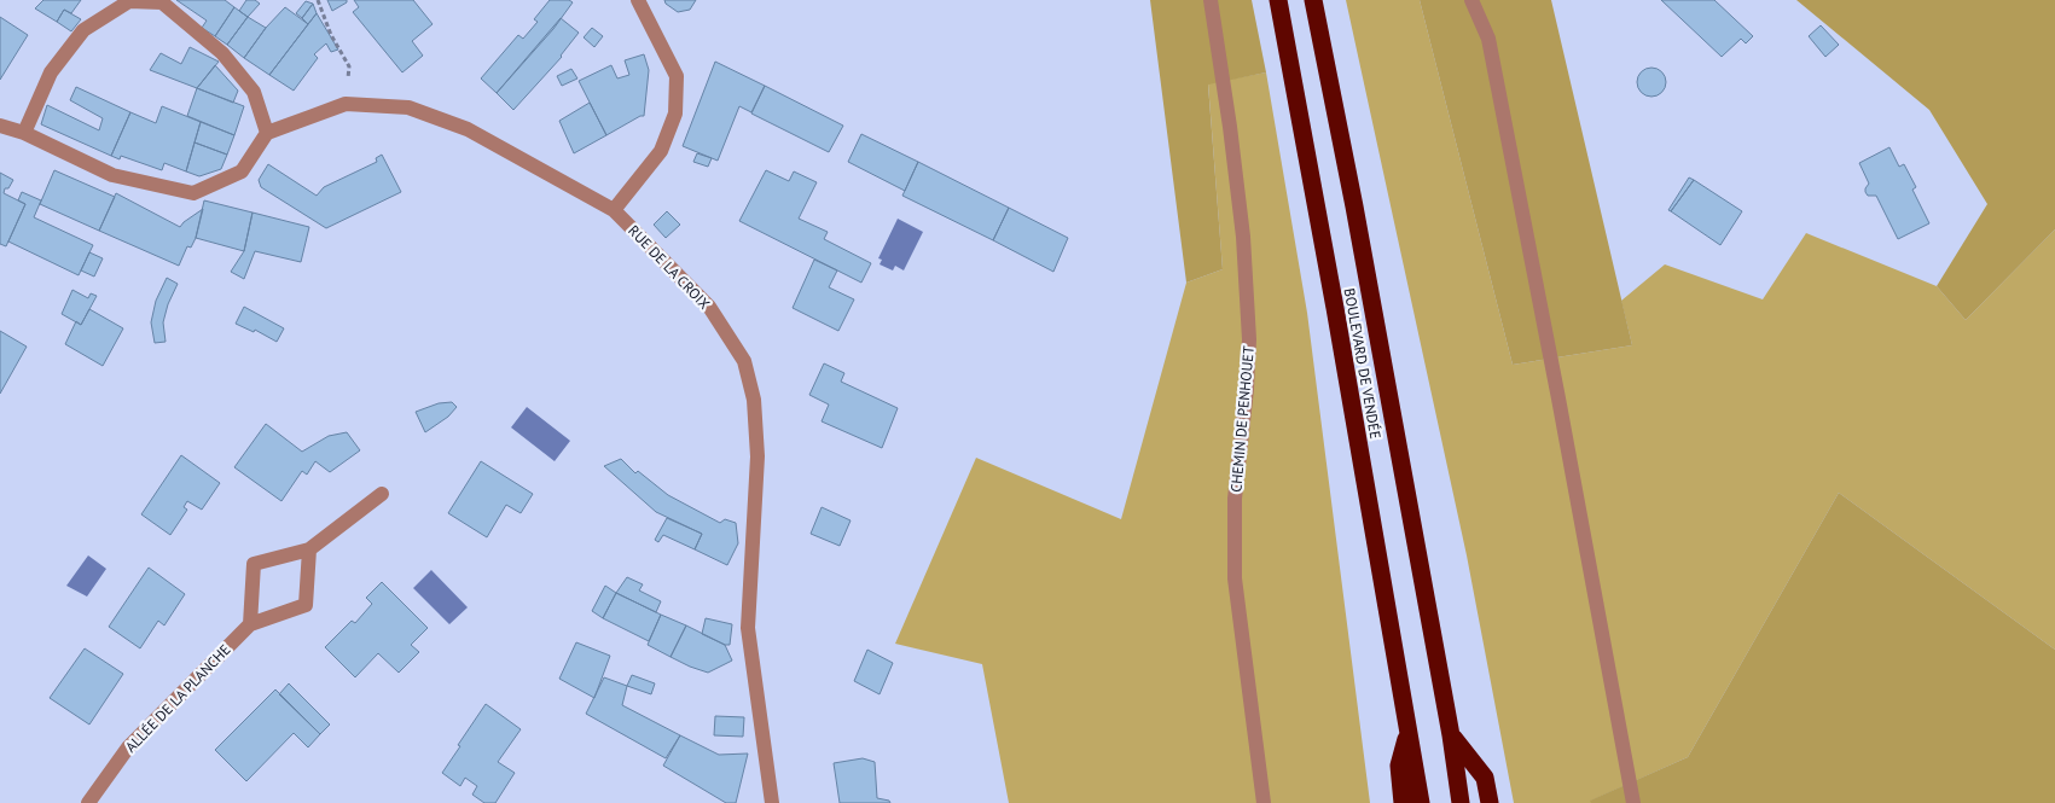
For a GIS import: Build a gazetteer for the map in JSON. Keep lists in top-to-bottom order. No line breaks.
{"streets":{"highway":["BOULEVARD DE VENDÉE"],"street":["RUE DE LA CROIX","CHEMIN DE PENHOUET","ALLÉE DE LA PLANCHE"]}}
